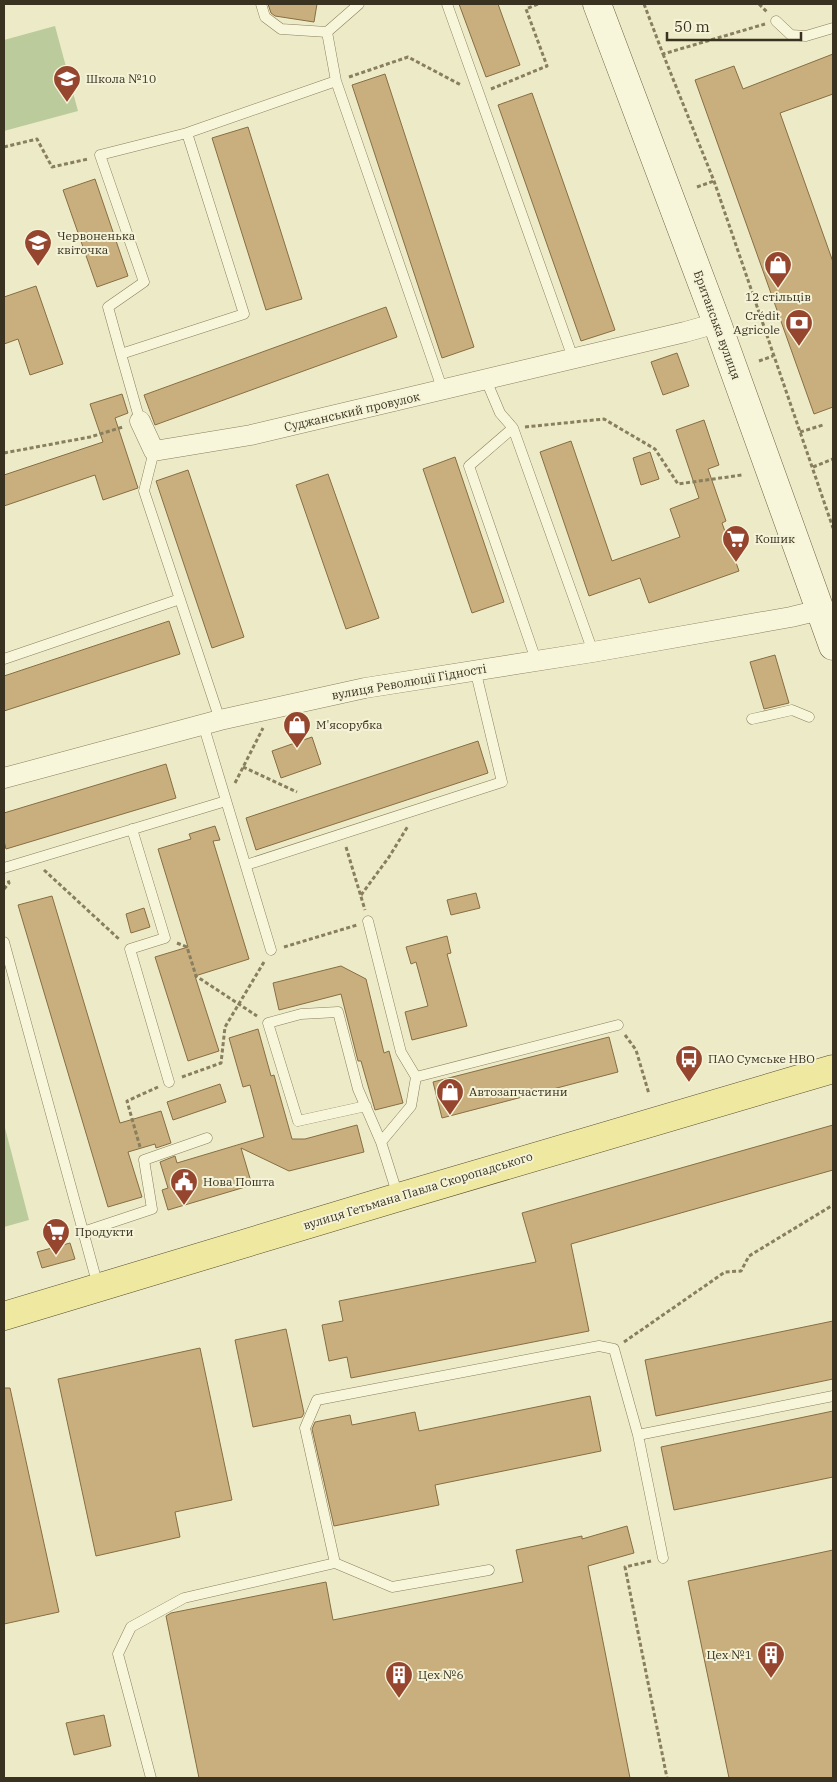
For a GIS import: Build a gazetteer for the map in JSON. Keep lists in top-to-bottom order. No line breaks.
{"streets":{"main road":["Британська вулиця","вулиця Гетьмана Павла Скоропадського"],"street":["Суджанський провулок","вулиця Революції Гідності"]},"crossings":[["Британська вулиця","Суджанський провулок"],["Британська вулиця","вулиця Революції Гідності"]],"places":{"school or university":["Школа №10","Червоненька квіточка"],"shop":["12 стільців","М'ясорубка","Автозапчастини"],"bank":["Crédit Agricole"],"supermarket":["Кошик","Продукти"],"bus stop":["ПАО Сумське НВО"],"public building":["Нова Пошта"],"building":["Цех №1","Цех №6"]},"scale_bar":"50 m"}
